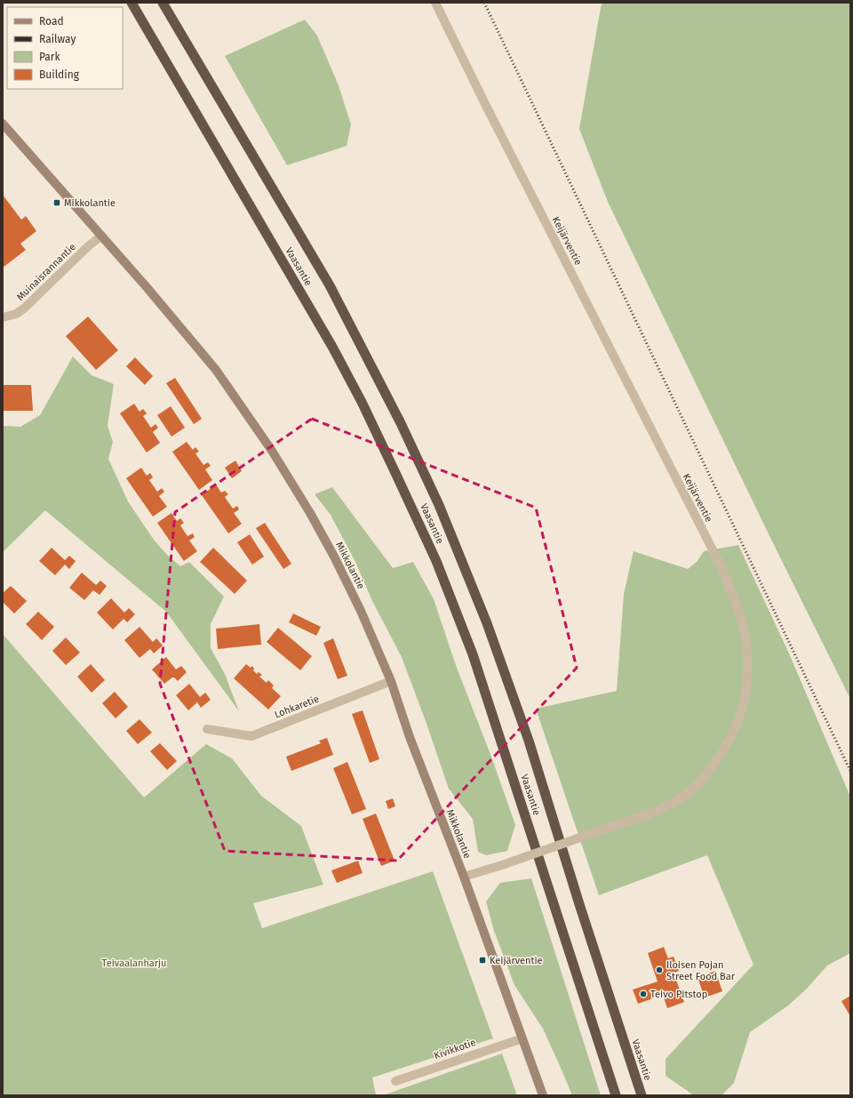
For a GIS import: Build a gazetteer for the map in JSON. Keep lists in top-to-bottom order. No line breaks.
{"streets":{"highway":["Vaasantie"],"main road":["Mikkolantie"],"street":["Keijärventie","Muinaisrannantie","Lohkaretie","Kivikkotie"]},"crossings":[["Keijärventie","Mikkolantie"],["Muinaisrannantie","Mikkolantie"],["Mikkolantie","Lohkaretie"],["Mikkolantie","Kivikkotie"]],"parks":["Teivaalanharju"],"places":{"transit":["Mikkolantie","Keijärventie"],"other":["Iloisen Pojan Street Food Bar","Teivo Pitstop"]},"legend":["Road","Railway","Park","Building"]}
